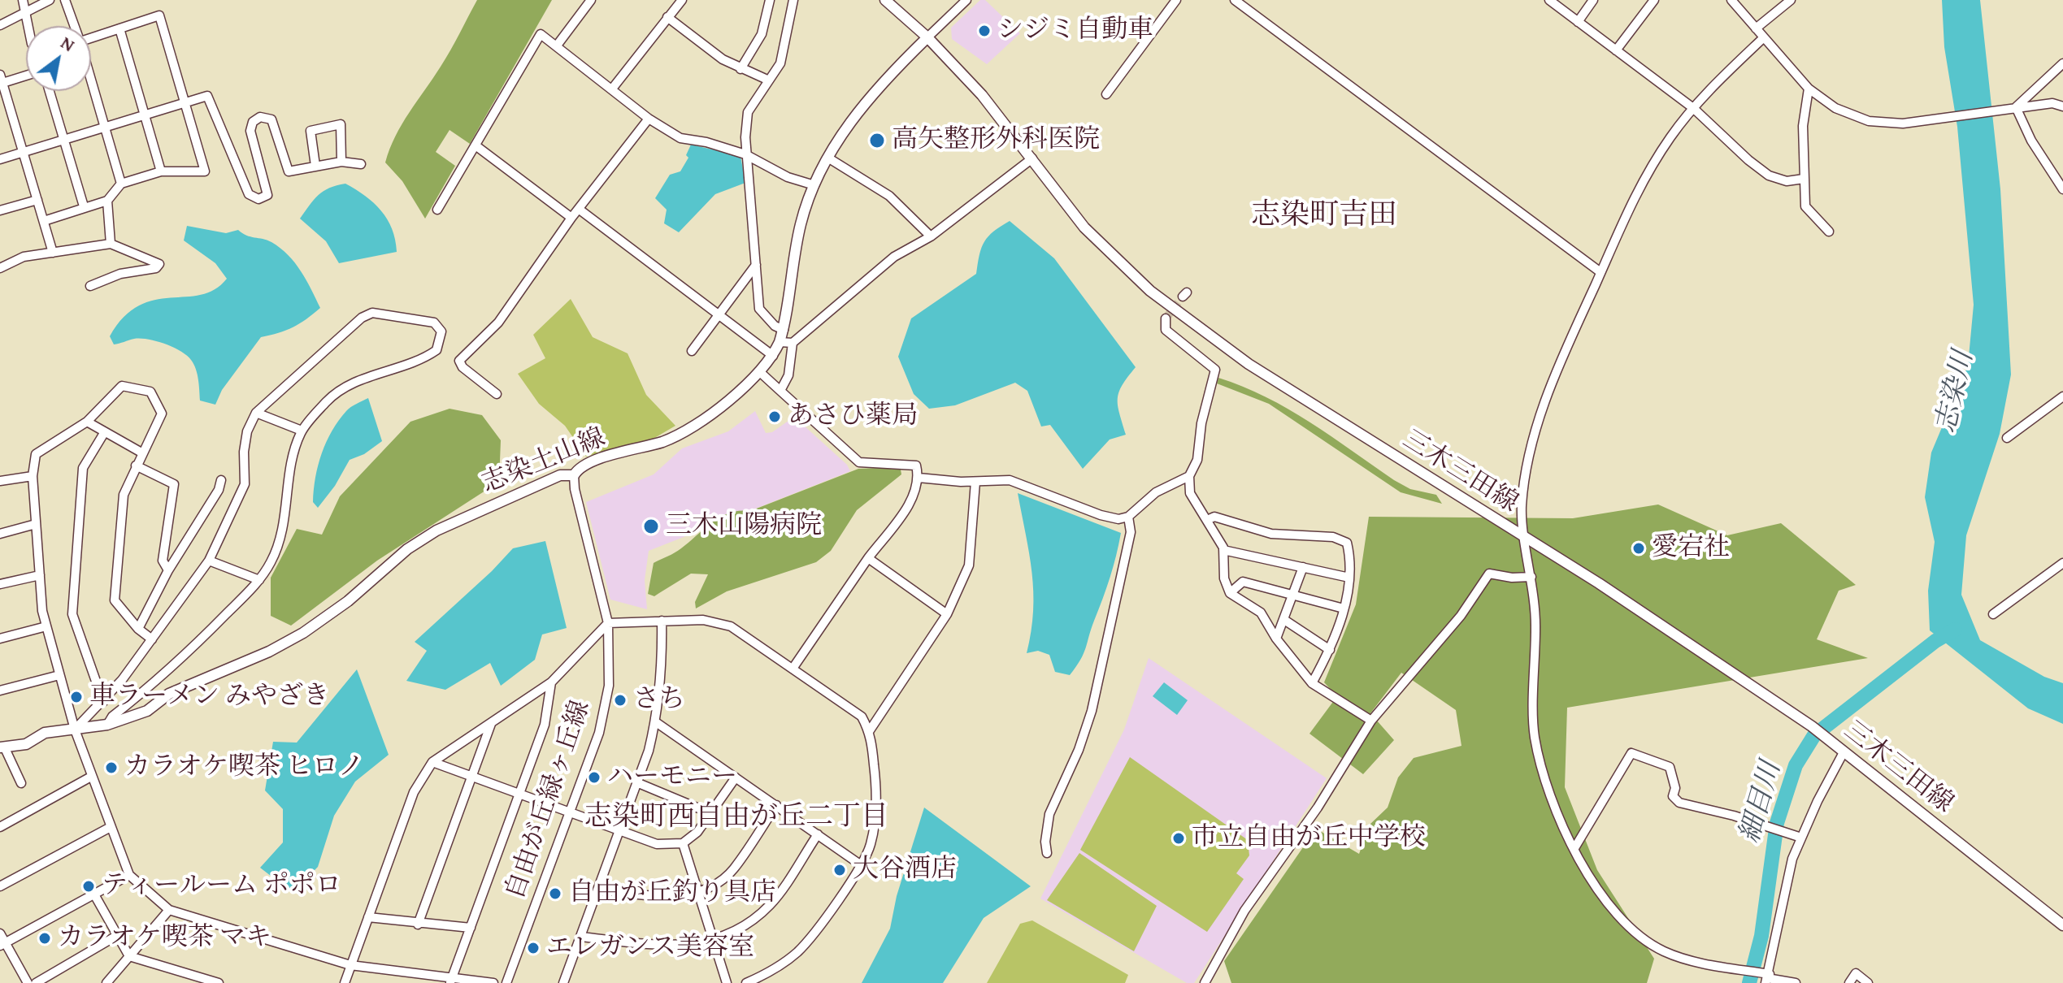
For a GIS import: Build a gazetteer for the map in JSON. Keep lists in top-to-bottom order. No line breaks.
{"streets":{"main road":["志染土山線","三木三田線"],"street":["自由が丘緑ヶ丘線"]},"crossings":[["志染土山線","三木三田線"],["志染土山線","自由が丘緑ヶ丘線"]],"districts":["志染町吉田","志染町西自由が丘二丁目"],"water":["志染川","細目川"],"places":["シジミ自動車","高矢整形外科医院","あさひ薬局","三木山陽病院","愛宕社","車ラーメン みやざき","さち","カラオケ喫茶 ヒロノ","ハーモニー","市立自由が丘中学校","大谷酒店","ティールーム ポポロ","自由が丘釣り具店","カラオケ喫茶 マキ","エレガンス美容室"],"north":"top right"}
